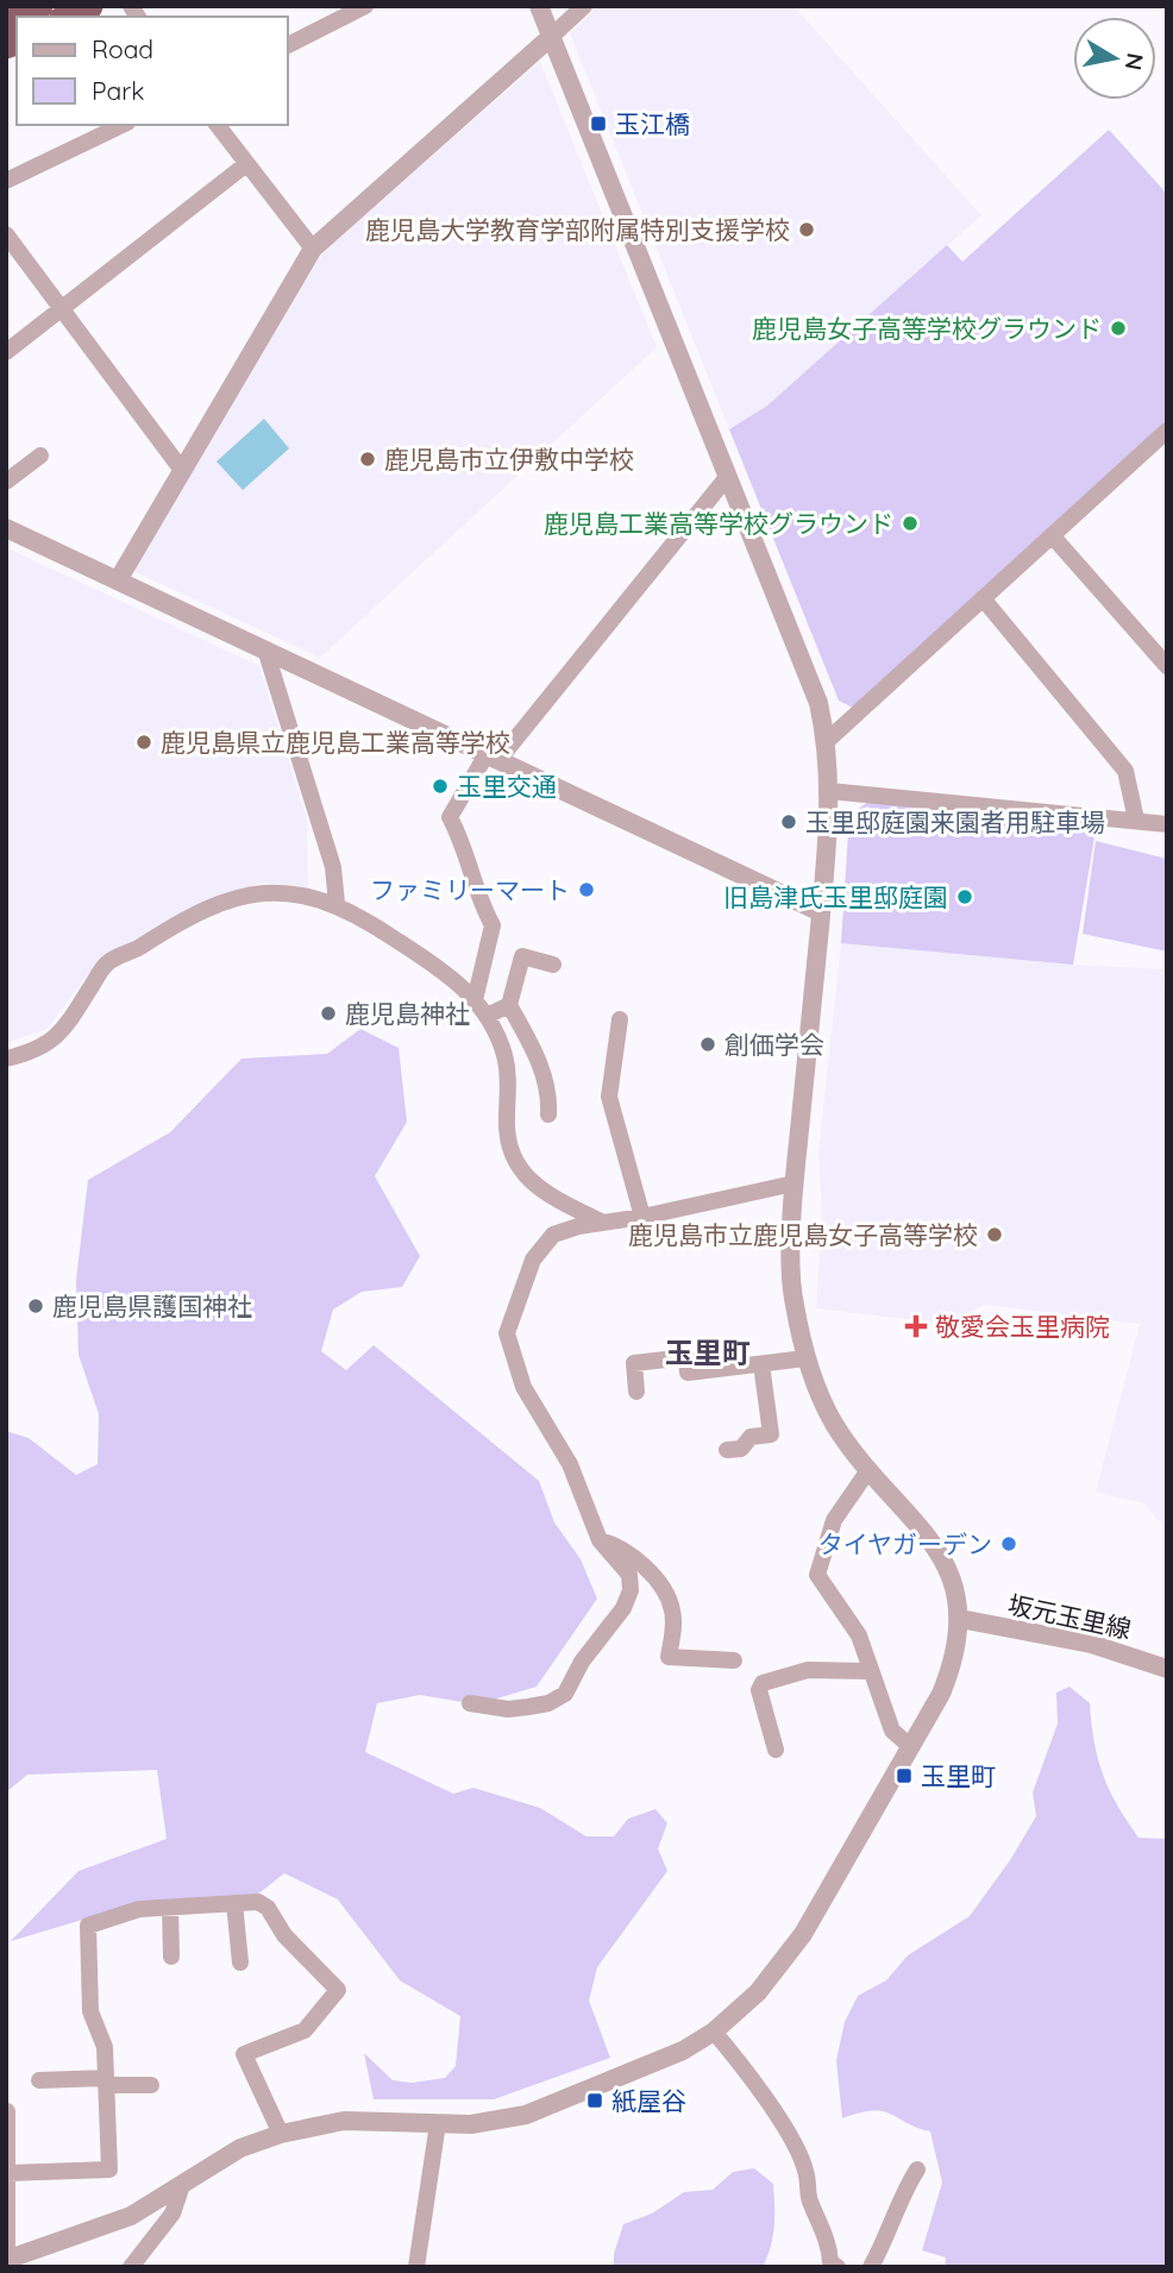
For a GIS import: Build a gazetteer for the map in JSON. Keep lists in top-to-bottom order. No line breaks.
{"streets":{"street":["坂元玉里線"]},"districts":["玉里町"],"places":{"transit":["玉江橋","玉里町","紙屋谷"],"other":["鹿児島大学教育学部附属特別支援学校","鹿児島女子高等学校グラウンド","鹿児島市立伊敷中学校","鹿児島工業高等学校グラウンド","鹿児島県立鹿児島工業高等学校","玉里交通","玉里邸庭園来園者用駐車場","ファミリーマート","旧島津氏玉里邸庭園","鹿児島神社","創価学会","鹿児島市立鹿児島女子高等学校","鹿児島県護国神社","タイヤガーデン"],"health":["敬愛会玉里病院"]},"legend":["Road","Park"],"north":"right"}
